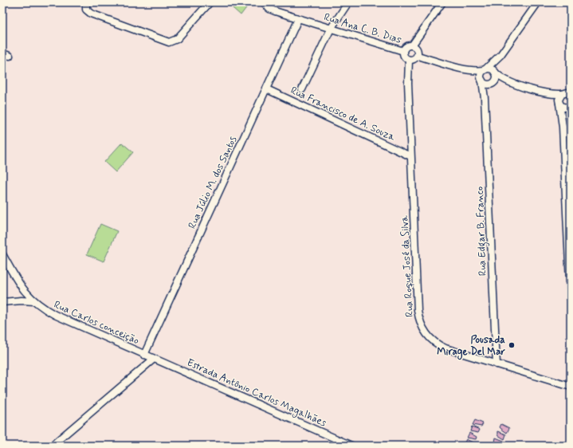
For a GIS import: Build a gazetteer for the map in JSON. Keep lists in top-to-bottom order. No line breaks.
{"streets":{"street":["Rua Ana C. B. Dias","Rua Francisco de A. Souza","Rua Júlio M. dos Santos","Rua Edgar B. Franco","Rua Roque José da Silva","Rua Carlos conceição","Estrada Antônio Carlos Magalhães"]},"crossings":[["Rua Ana C. B. Dias","Rua Júlio M. dos Santos"],["Rua Ana C. B. Dias","Rua Roque José da Silva"],["Rua Francisco de A. Souza","Rua Júlio M. dos Santos"],["Rua Francisco de A. Souza","Rua Roque José da Silva"],["Rua Júlio M. dos Santos","Rua Carlos conceição"],["Rua Edgar B. Franco","Rua Roque José da Silva"],["Rua Carlos conceição","Estrada Antônio Carlos Magalhães"]],"places":["Pousada Mirage Del Mar"]}
